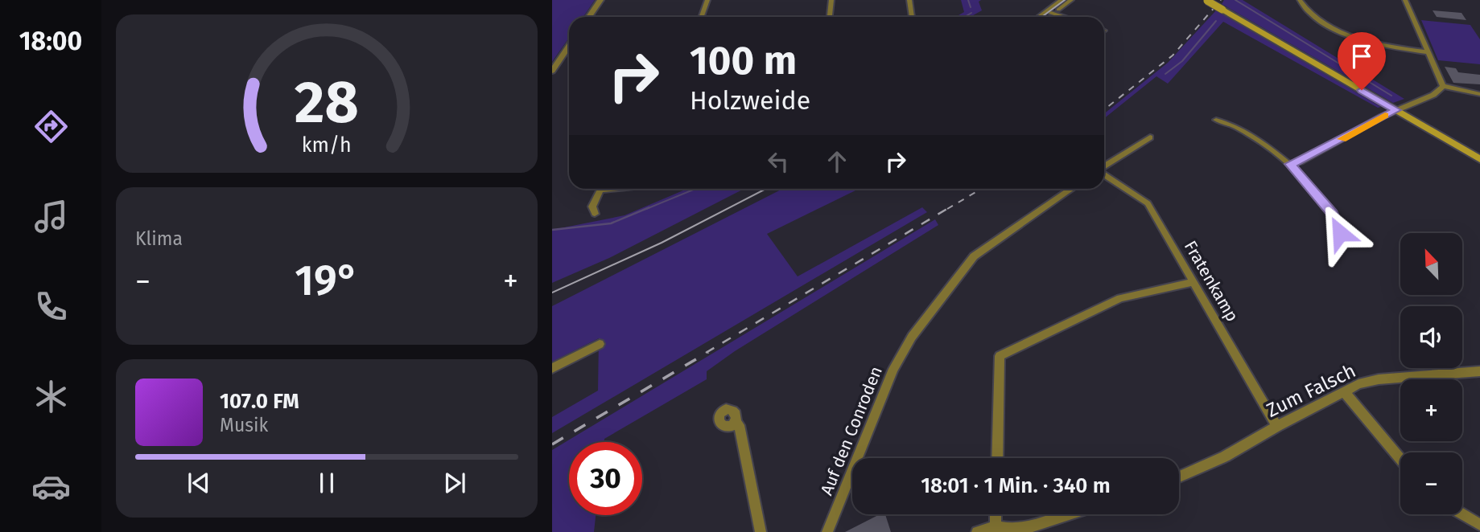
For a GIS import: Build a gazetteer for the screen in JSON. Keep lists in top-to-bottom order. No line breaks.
{"streets":{"street":["Fratenkamp","Zum Falsch","Auf den Conroden"]},"crossings":[["Fratenkamp","Zum Falsch"]],"north":"top left","page":{"tabs":"18:00","turn":["100 m","Holzweide"],"tile":"Klima","map_buttons":["+","−"],"heat":["−","19°","+"],"song":["107.0 FM","Musik"],"limit":"30","trip":"18:01 · 1 Min. · 340 m","gauge":["28","km/h"]}}
